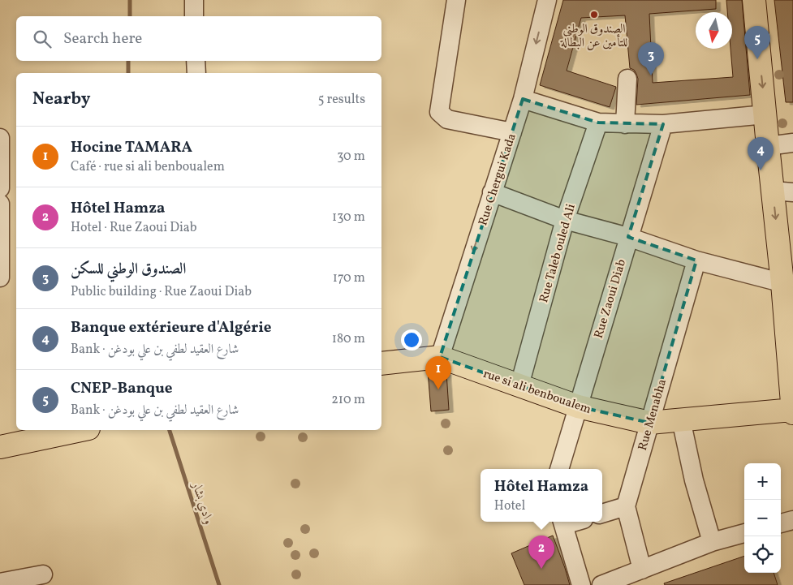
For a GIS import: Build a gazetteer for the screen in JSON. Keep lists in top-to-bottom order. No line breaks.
{"streets":{"main road":["rue si ali benboualem"],"street":["Rue Chergui Kada","Rue Taleb ouled Ali","Rue Zaoui Diab","Rue Menabha"]},"crossings":[["Rue Chergui Kada","rue si ali benboualem"],["Rue Taleb ouled Ali","rue si ali benboualem"],["Rue Zaoui Diab","rue si ali benboualem"],["rue si ali benboualem","Rue Menabha"]],"one_way":["Rue Chergui Kada"],"water":["وادي بشار"],"places":["الصندوق الوطني للتأمين عن البطالة"],"north":"bottom","page":{"search":"Search here","pins":["5","3","4","1","2"],"heading":["Nearby","5 results"],"list":[{"mark":"1","name":"Hocine TAMARA","note":"Café · rue si ali benboualem","value":"30 m"},{"mark":"2","name":"Hôtel Hamza","note":"Hotel · Rue Zaoui Diab","value":"130 m"},{"mark":"3","name":"الصندوق الوطني للسكن","note":"Public building · Rue Zaoui Diab","value":"170 m"},{"mark":"4","name":"Banque extérieure d'Algérie","note":"Bank · شارع العقيد لطفي بن علي بودغن","value":"180 m"},{"mark":"5","name":"CNEP-Banque","note":"Bank · شارع العقيد لطفي بن علي بودغن","value":"210 m"}],"map_buttons":["+","−"],"popup":["Hôtel Hamza","Hotel"]}}
